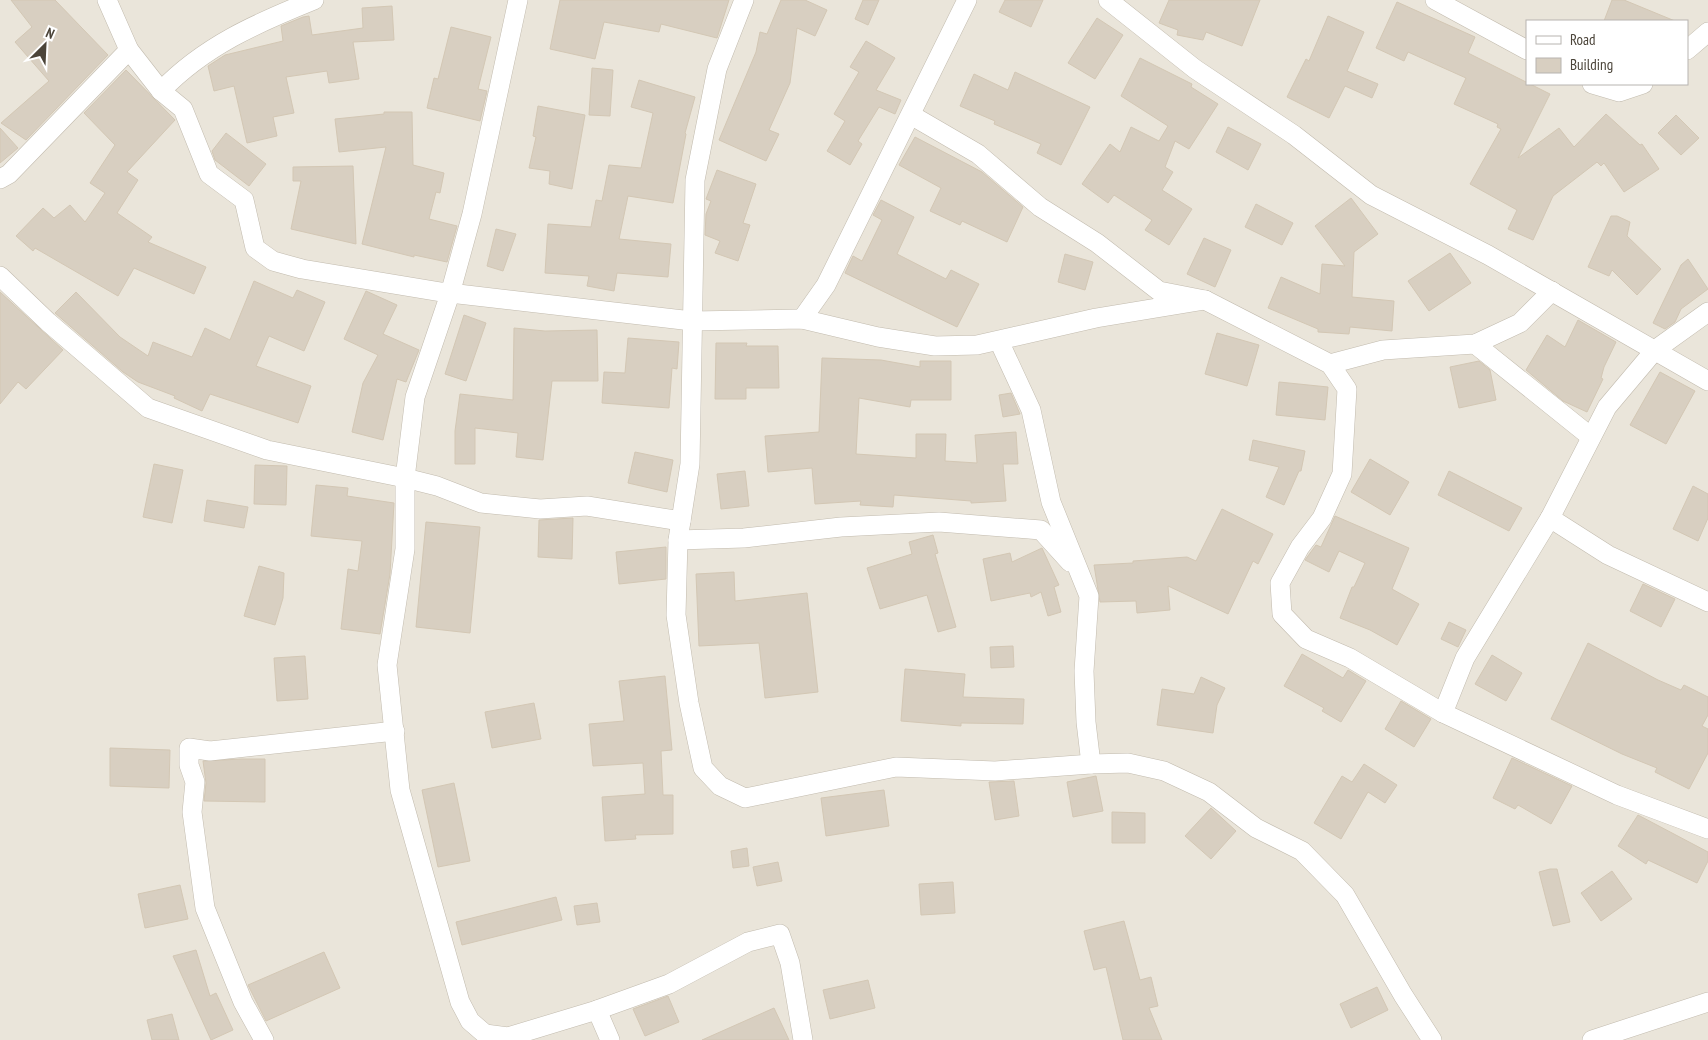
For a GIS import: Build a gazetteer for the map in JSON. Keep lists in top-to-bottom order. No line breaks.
{"legend":["Road","Building"],"north":"top right"}
